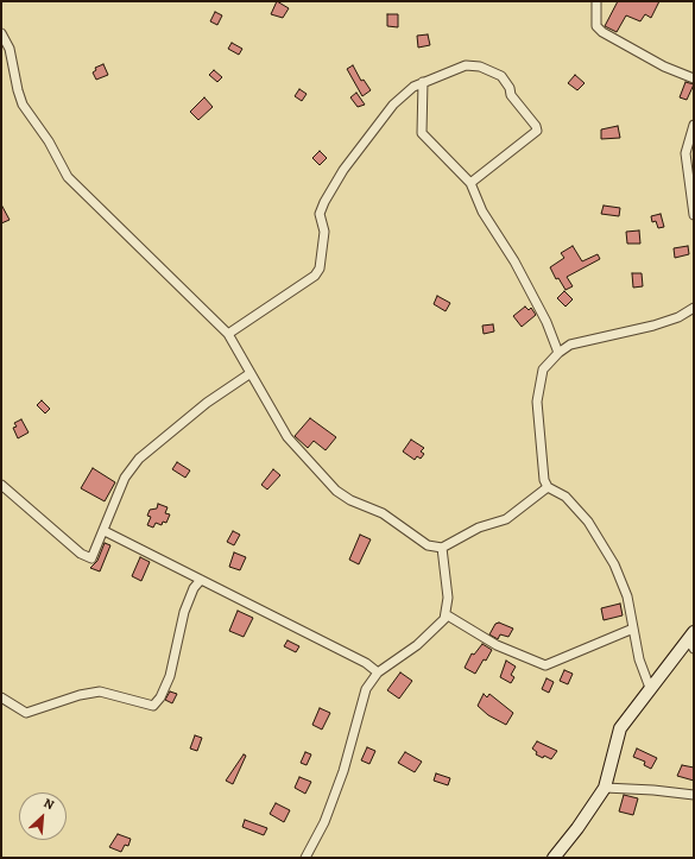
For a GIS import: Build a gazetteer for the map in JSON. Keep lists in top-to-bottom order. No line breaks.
{"north":"top right"}
